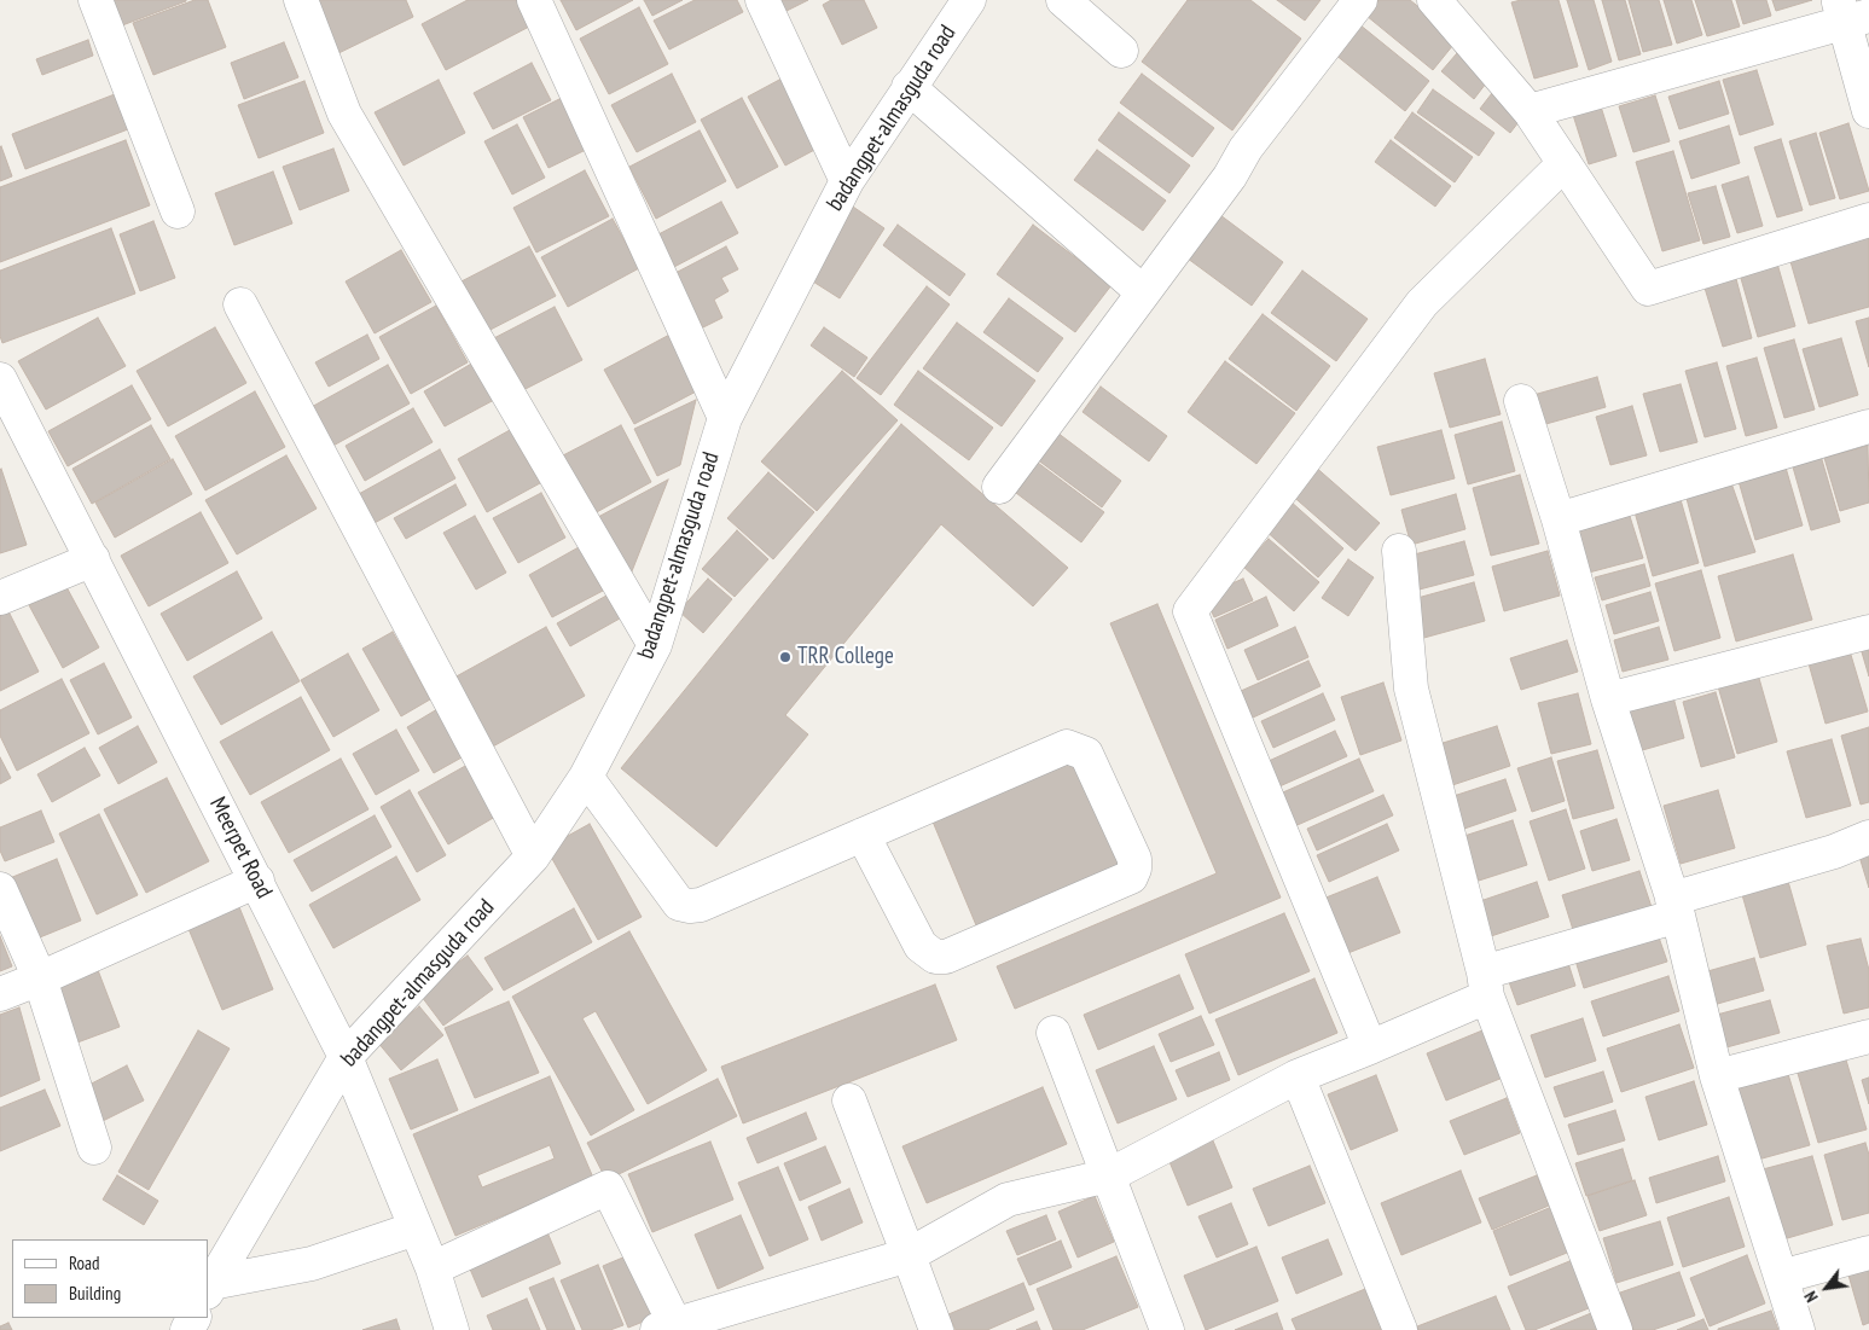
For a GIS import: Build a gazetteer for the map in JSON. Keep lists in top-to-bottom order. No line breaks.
{"streets":{"street":["badangpet-almasguda road","Meerpet Road"]},"crossings":[["badangpet-almasguda road","Meerpet Road"]],"places":["TRR College"],"legend":["Road","Building"],"north":"bottom left"}
